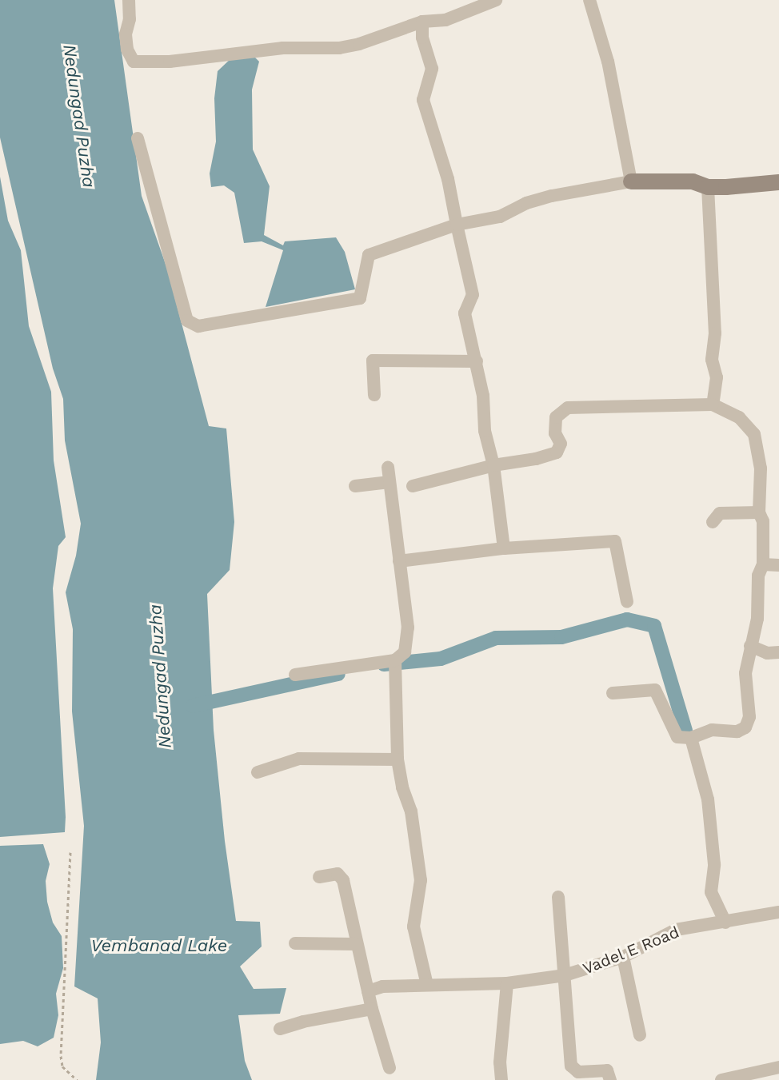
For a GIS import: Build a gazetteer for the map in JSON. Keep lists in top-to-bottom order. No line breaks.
{"streets":{"street":["Vadel E Road"]},"water":["Nedungad Puzha","Vembanad Lake"]}
